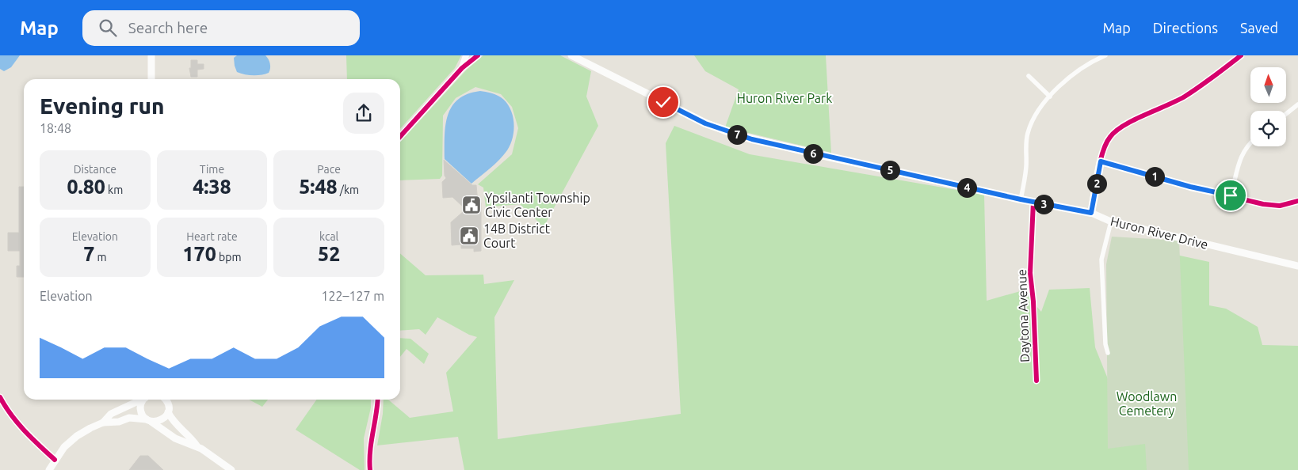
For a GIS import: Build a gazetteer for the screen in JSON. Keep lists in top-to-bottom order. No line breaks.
{"streets":{"main road":["Huron River Drive"],"street":["Daytona Avenue"]},"crossings":[["Huron River Drive","Daytona Avenue"]],"parks":["Huron River Park","Woodlawn Cemetery"],"places":{"public building":["Ypsilanti Township Civic Center","14B District Court"]},"north":"top","page":{"header":"Map","search":"Search here","nav":["Map","Directions","Saved"],"heading":["Evening run","18:48"],"pins":["7","6","5","1","2","4","3"],"stats":[["Distance","0.80 km"],["Time","4:38"],["Pace","5:48 /km"],["Elevation","7 m"],["Heart rate","170 bpm"],["kcal","52"]],"chart":["Elevation","122–127 m"]}}
